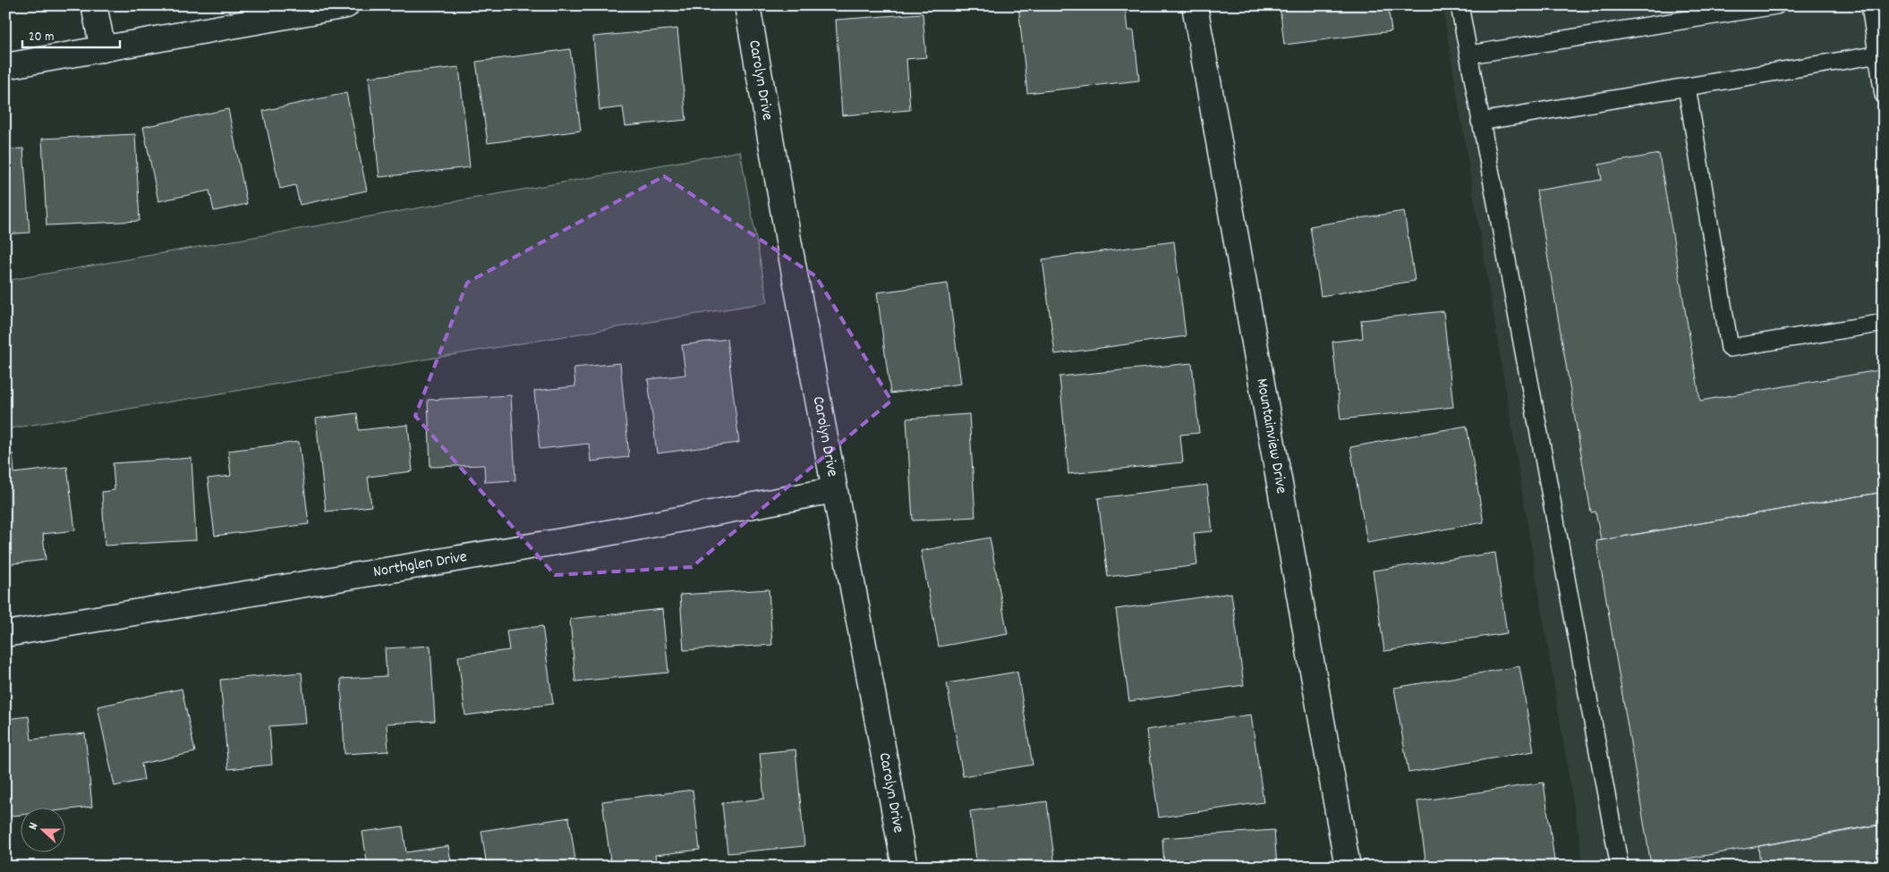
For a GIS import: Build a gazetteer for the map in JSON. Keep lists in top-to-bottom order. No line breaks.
{"streets":{"street":["Carolyn Drive","Mountainview Drive","Northglen Drive"]},"crossings":[["Carolyn Drive","Northglen Drive"]],"scale_bar":"20 m","north":"left"}
